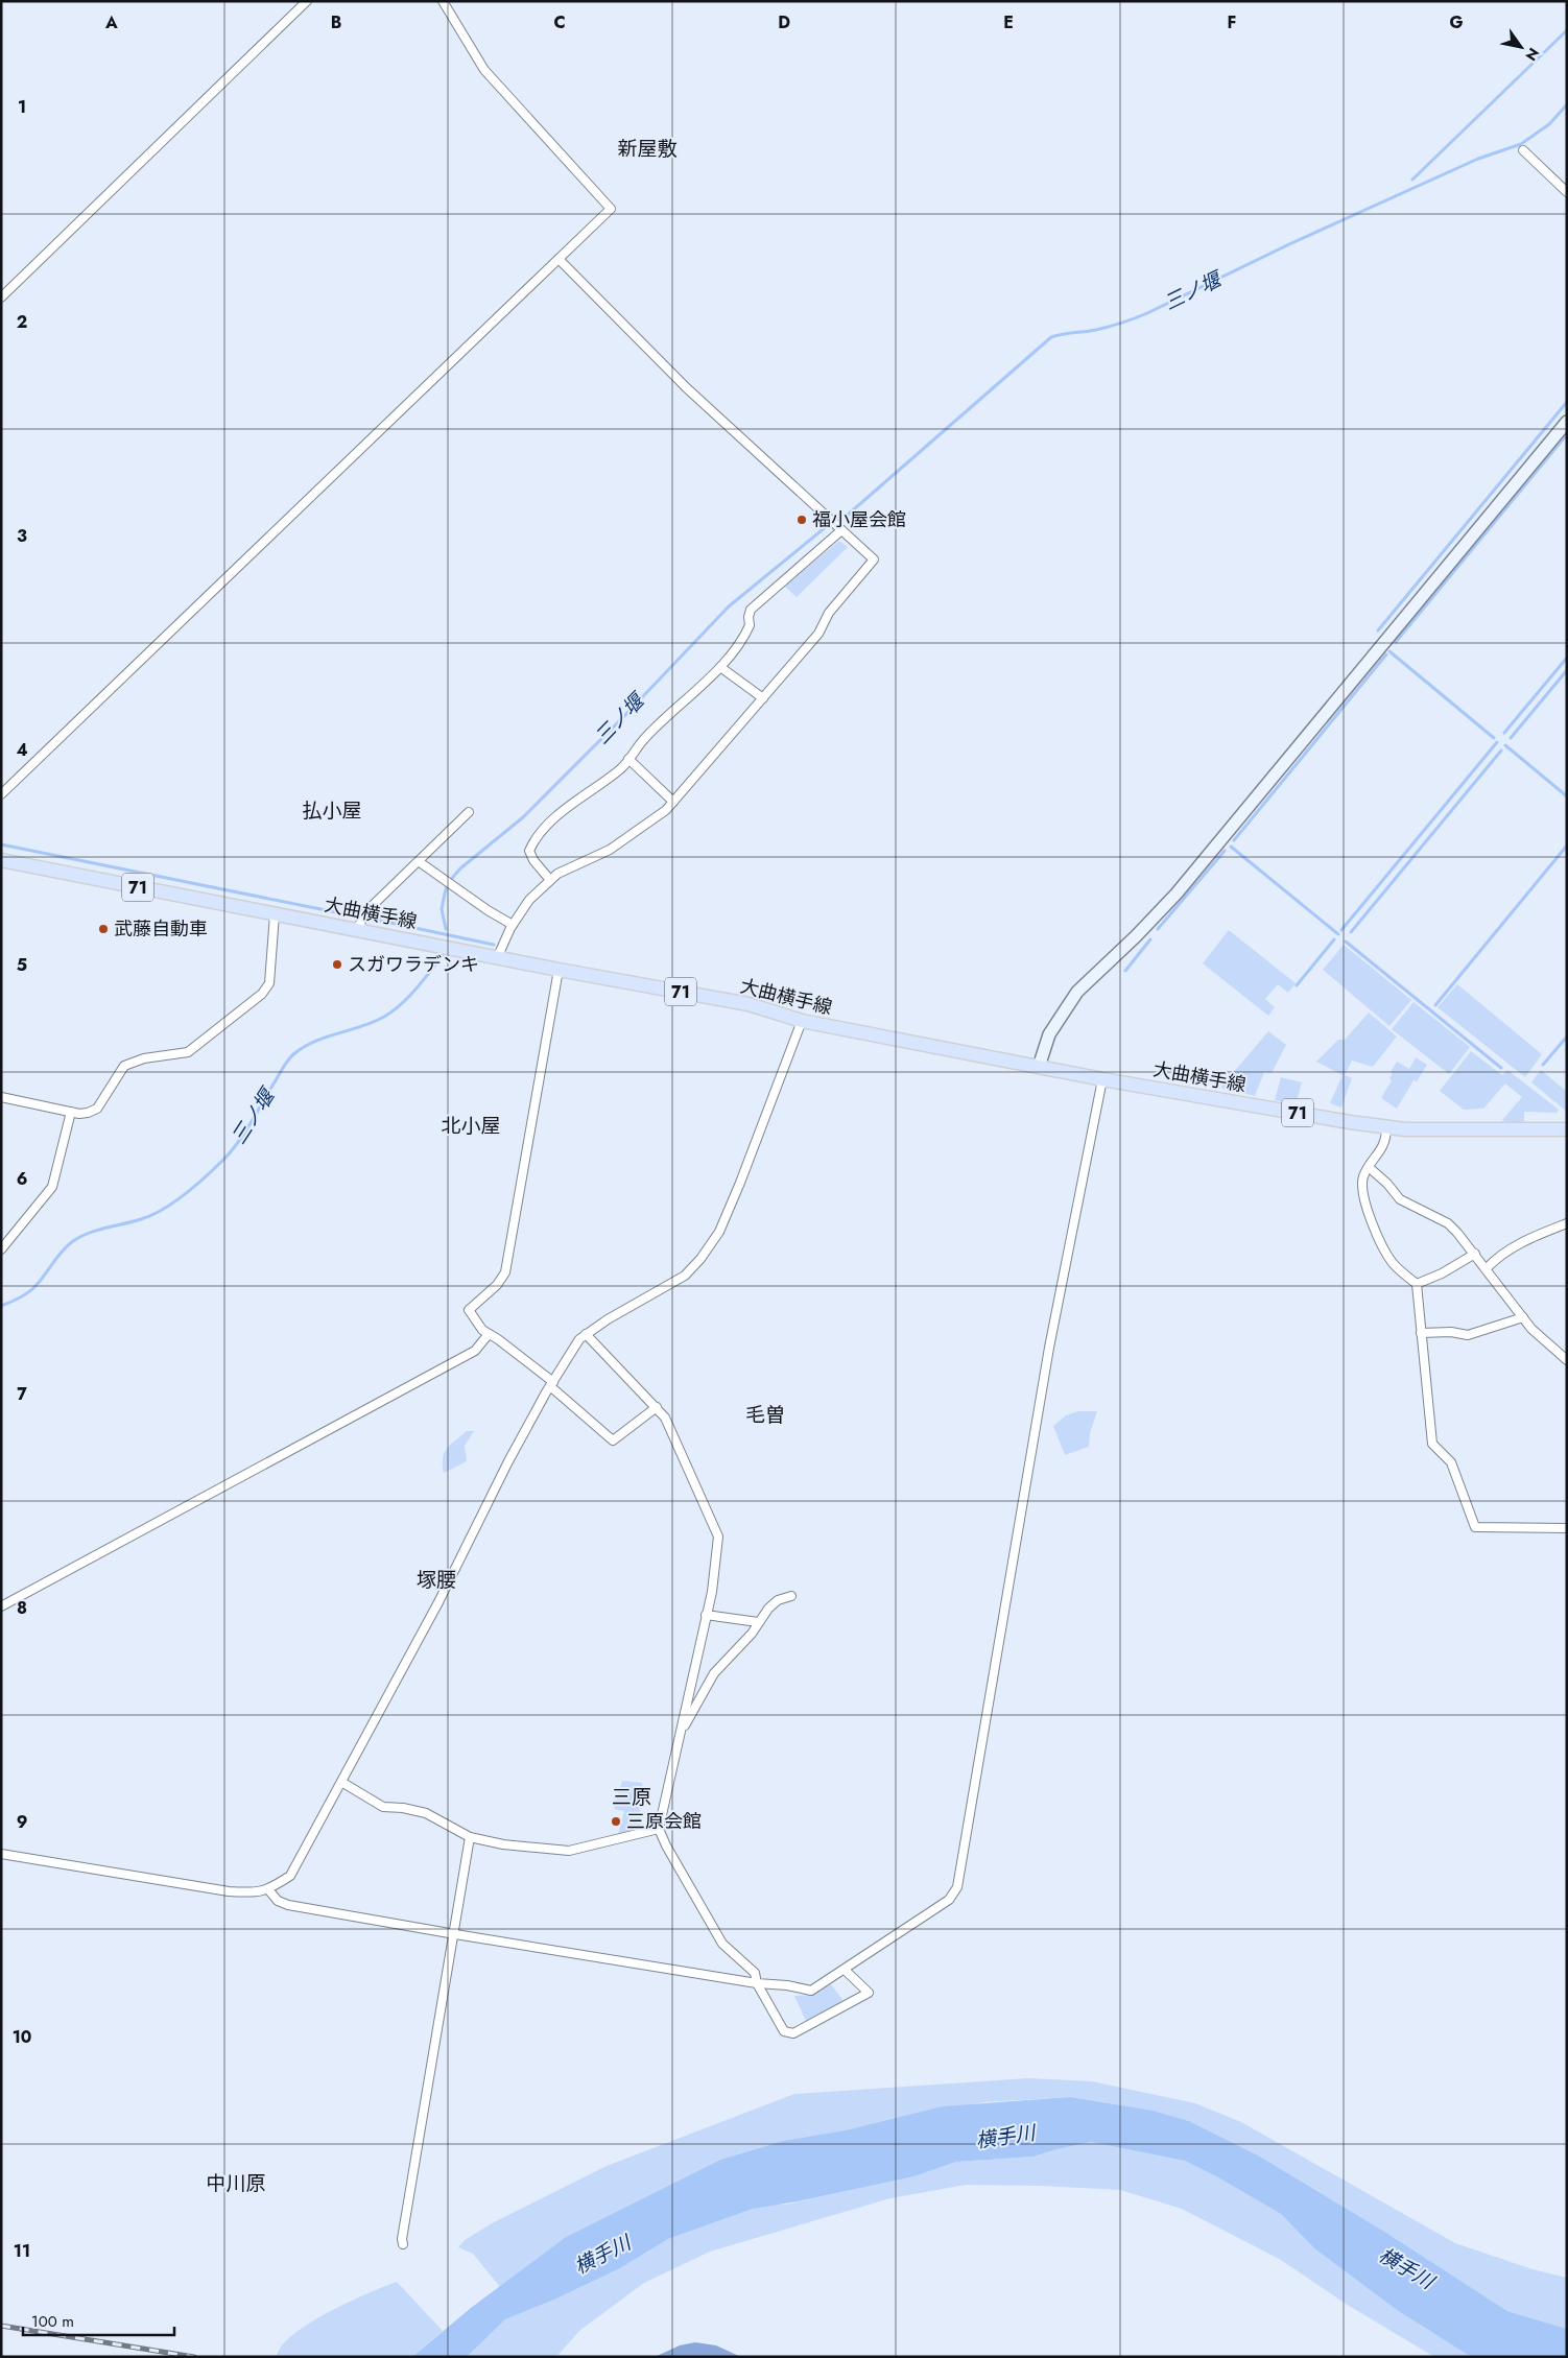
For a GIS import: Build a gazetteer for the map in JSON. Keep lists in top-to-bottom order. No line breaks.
{"streets":{"main road":["71","大曲横手線"]},"districts":["新屋敷","払小屋","北小屋","毛曽","塚腰","三原","中川原"],"water":["三ノ堰","横手川"],"places":["福小屋会館","武藤自動車","スガワラデンキ","三原会館"],"scale_bar":"100 m","north":"bottom right","grid":{"columns":["A","B","C","D","E","F","G"],"rows":["1","2","3","4","5","6","7","8","9","10","11"]}}
